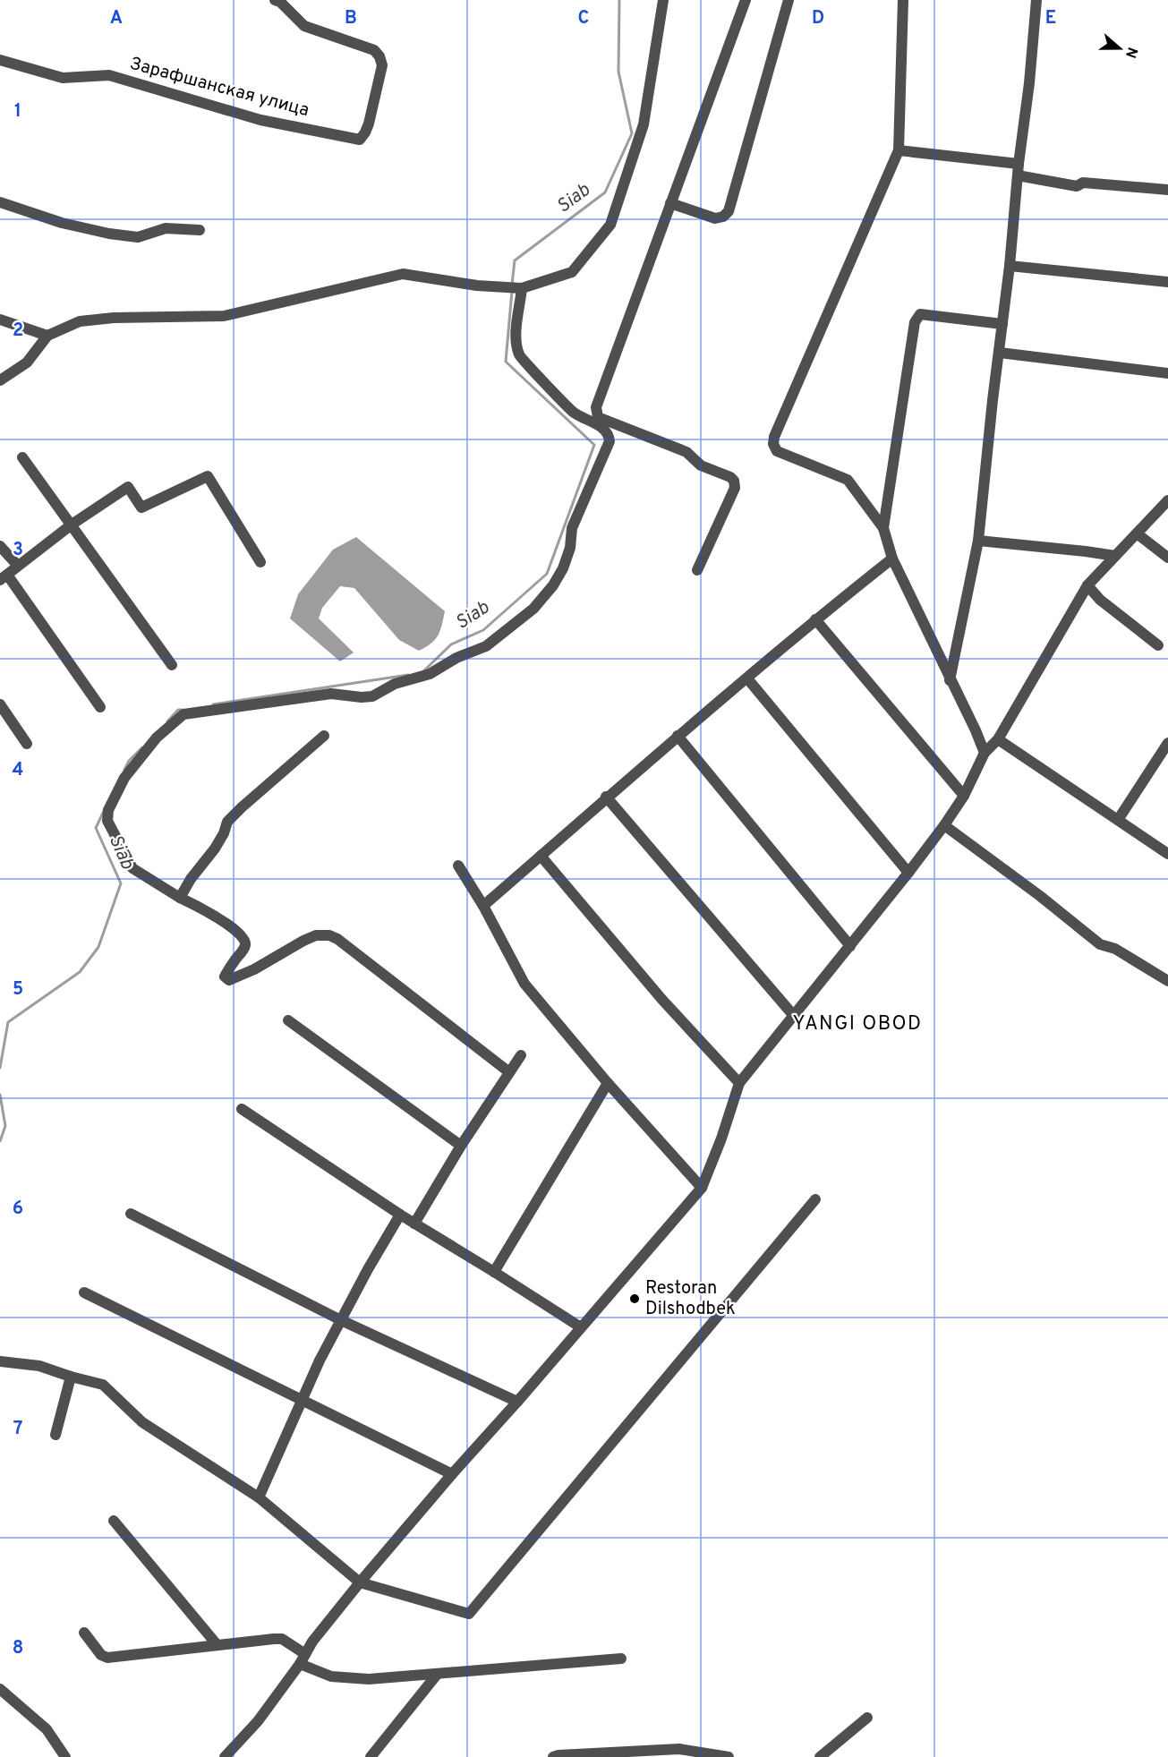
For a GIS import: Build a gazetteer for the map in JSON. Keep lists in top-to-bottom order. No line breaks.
{"streets":{"street":["Зарафшанская улица"]},"districts":["YANGI OBOD"],"water":["Siab"],"places":["Restoran Dilshodbek"],"north":"right","grid":{"columns":["A","B","C","D","E"],"rows":["1","2","3","4","5","6","7","8"]}}
